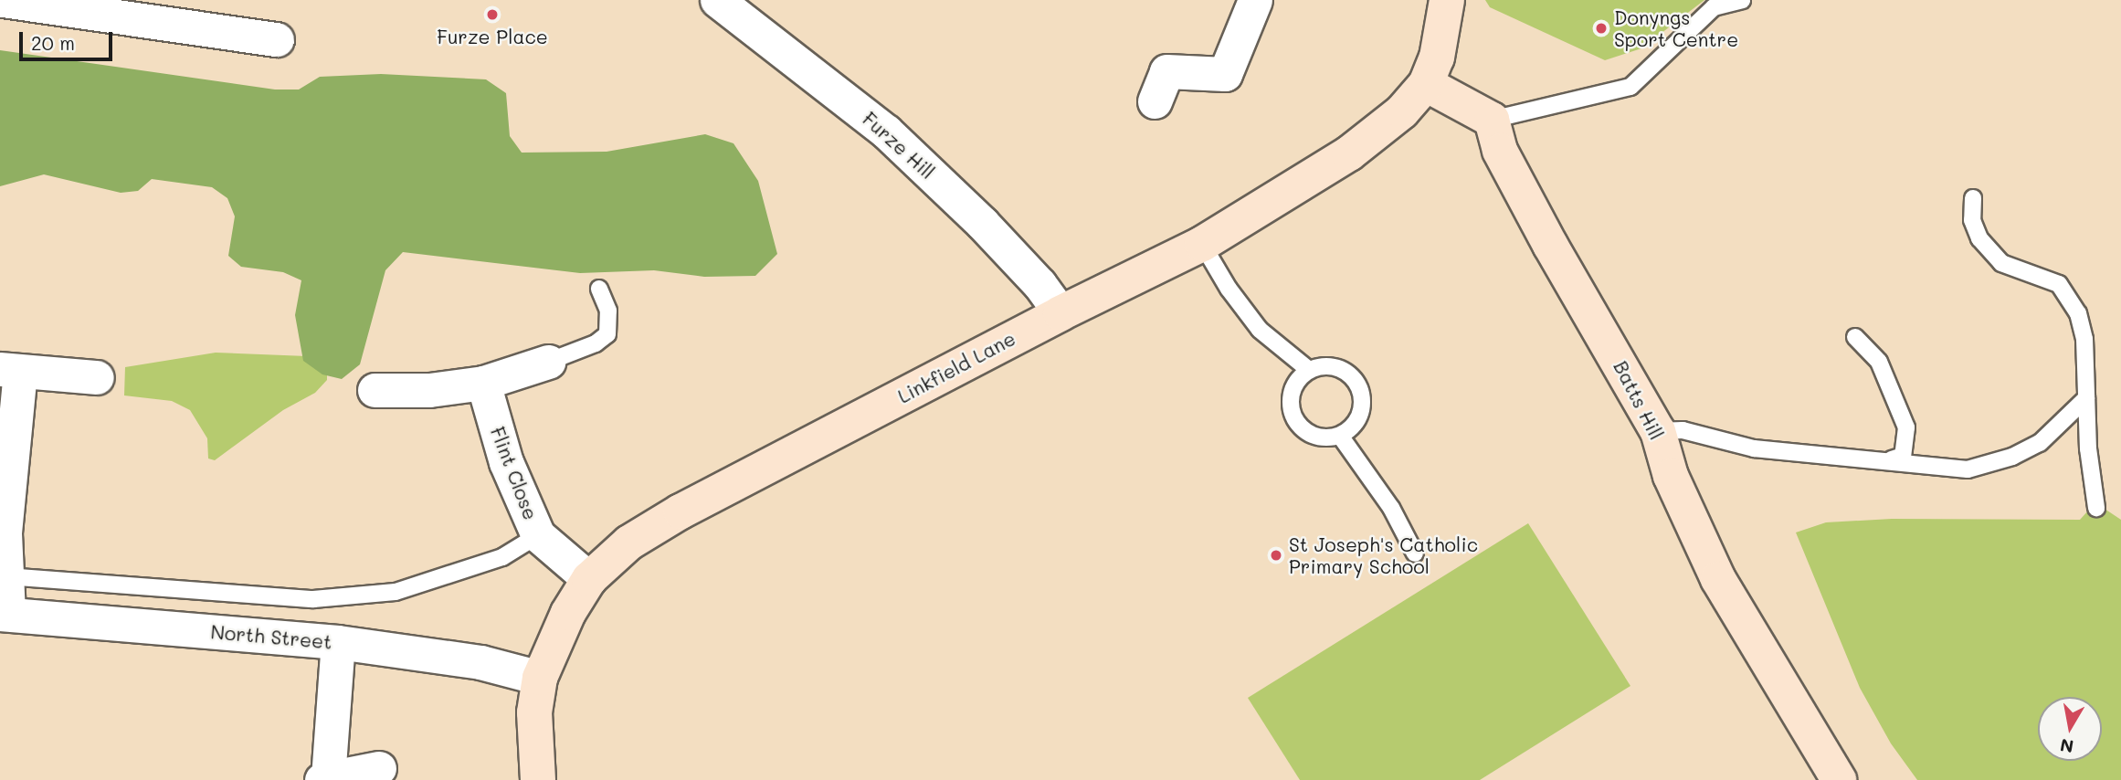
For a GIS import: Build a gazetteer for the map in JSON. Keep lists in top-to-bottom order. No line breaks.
{"streets":{"street":["Furze Hill","Linkfield Lane","Batts Hill","Flint Close","North Street"]},"crossings":[["Furze Hill","Linkfield Lane"],["Linkfield Lane","Flint Close"],["Linkfield Lane","North Street"]],"places":["Furze Place","Donyngs Sport Centre","St Joseph's Catholic Primary School"],"scale_bar":"20 m","north":"bottom"}
